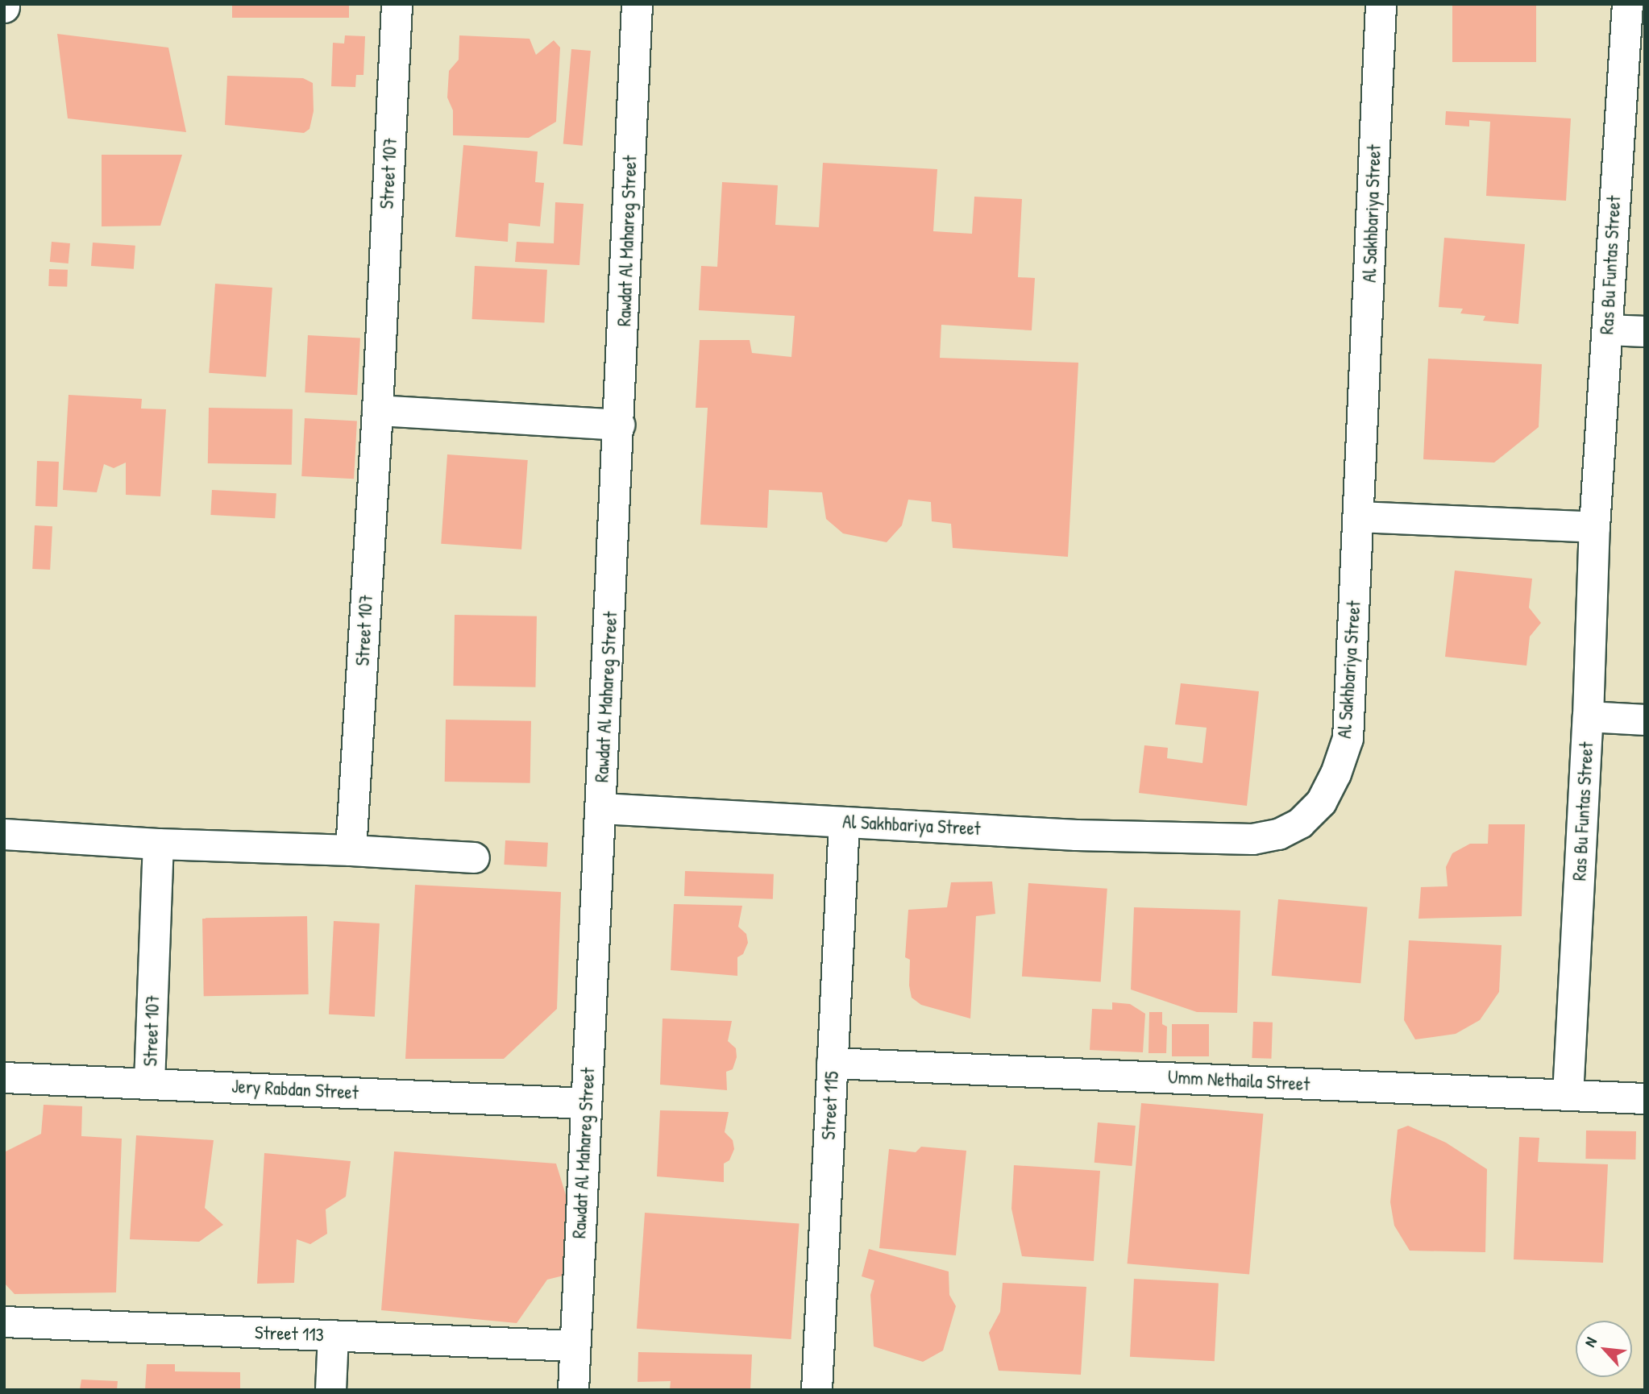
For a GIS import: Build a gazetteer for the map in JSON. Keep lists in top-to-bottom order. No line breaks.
{"streets":{"street":["Street 107","Al Sakhbariya Street","Rawdat Al Mahareg Street","Ras Bu Funtas Street","Umm Nethaila Street","Jery Rabdan Street","Street 115","Street 113"]},"crossings":[["Street 107","Jery Rabdan Street"],["Al Sakhbariya Street","Rawdat Al Mahareg Street"],["Al Sakhbariya Street","Street 115"],["Rawdat Al Mahareg Street","Jery Rabdan Street"],["Rawdat Al Mahareg Street","Street 113"],["Ras Bu Funtas Street","Umm Nethaila Street"],["Umm Nethaila Street","Street 115"]],"north":"top left"}
